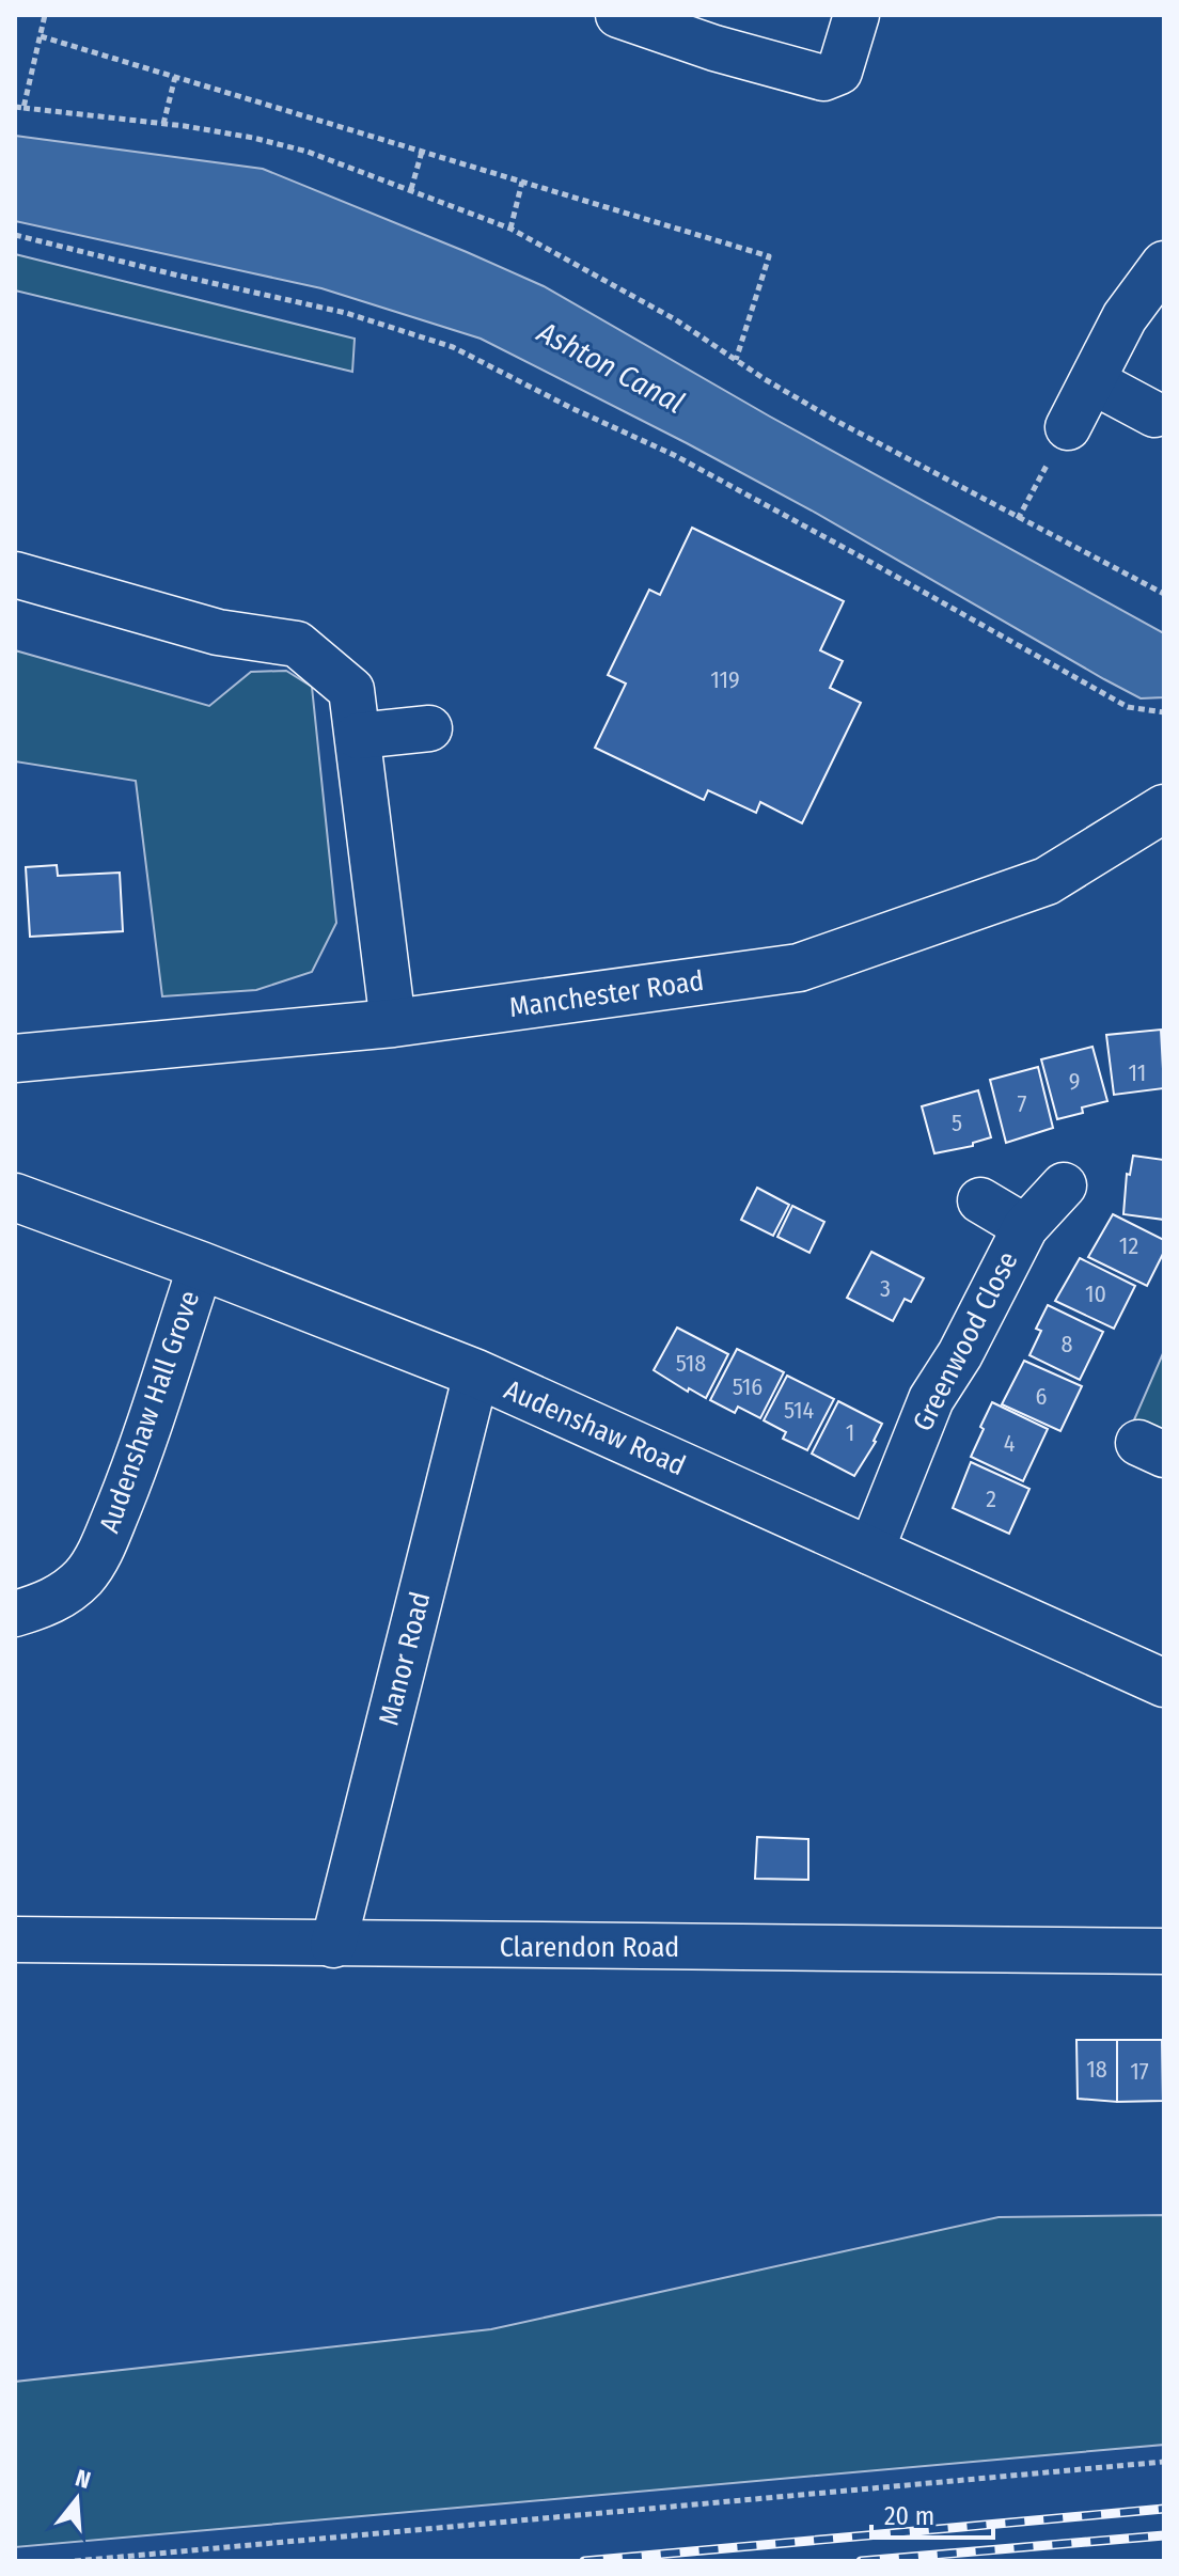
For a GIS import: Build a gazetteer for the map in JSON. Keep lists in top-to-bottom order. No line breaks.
{"streets":{"main road":["Manchester Road","Audenshaw Road"],"street":["Greenwood Close","Audenshaw Hall Grove","Manor Road","Clarendon Road"]},"crossings":[["Greenwood Close","Audenshaw Road"],["Audenshaw Hall Grove","Audenshaw Road"],["Audenshaw Road","Manor Road"],["Manor Road","Clarendon Road"]],"water":["Ashton Canal"],"house_numbers":["119","11","9","7","5","12","3","10","8","518","516","6","514","1","4","2","18","17"],"scale_bar":"20 m","north":"top"}
